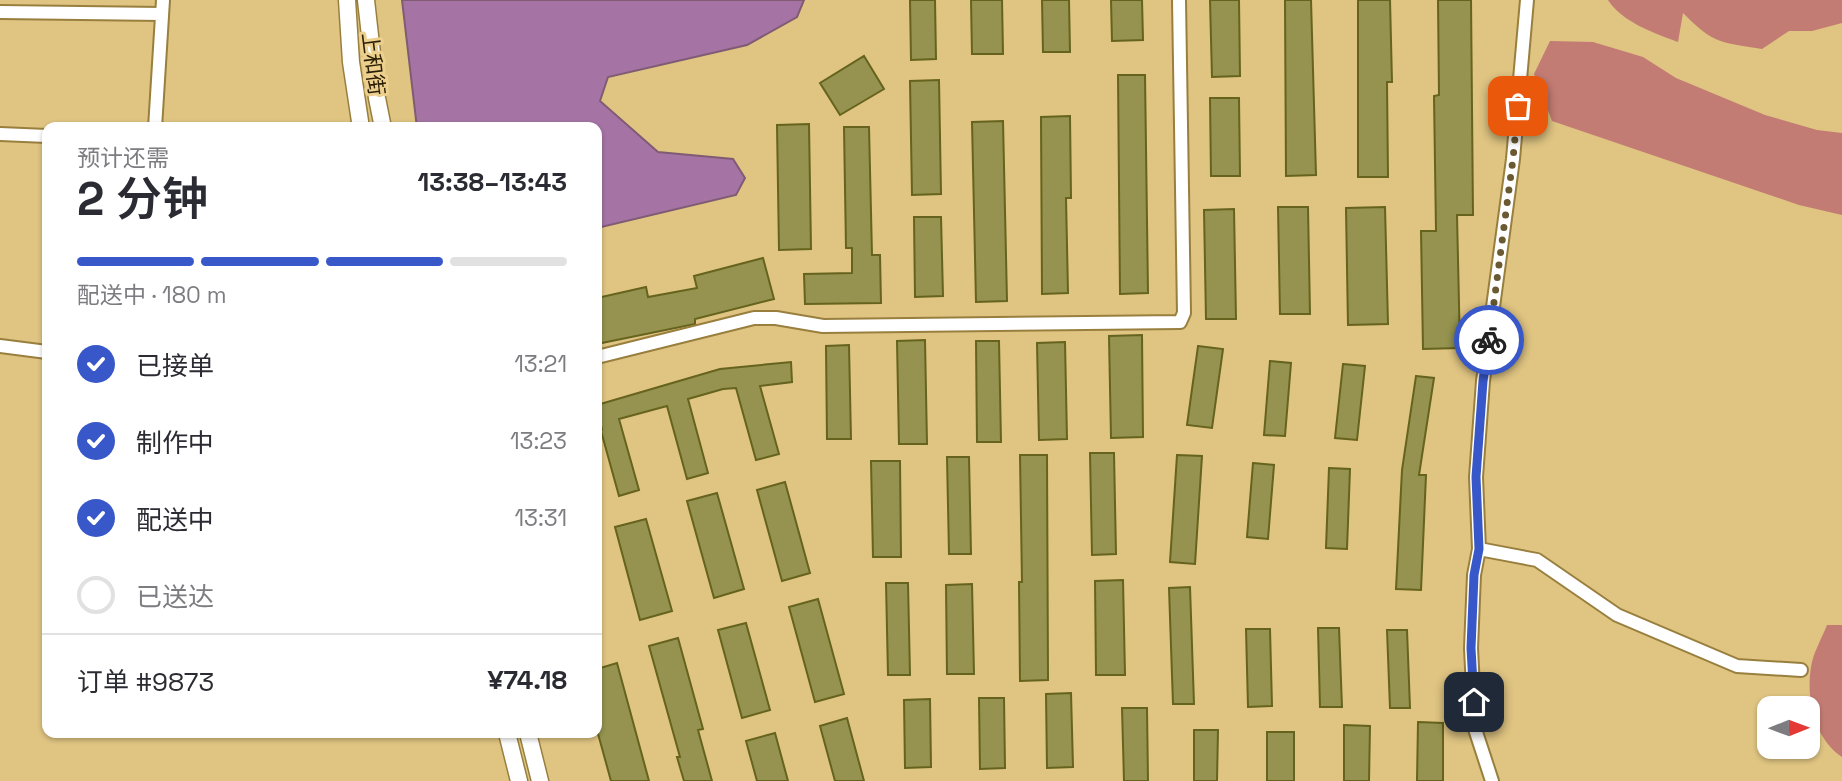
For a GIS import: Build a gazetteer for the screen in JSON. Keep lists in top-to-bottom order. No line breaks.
{"streets":{"street":["上和街"]},"north":"right","page":{"heading":["2 分钟","预计还需","13:38–13:43"],"panel":["订单 #9873","¥74.18"],"bar":"配送中 · 180 m","list":[["已接单","13:21"],["制作中","13:23"],["配送中","13:31"],"已送达"]}}
